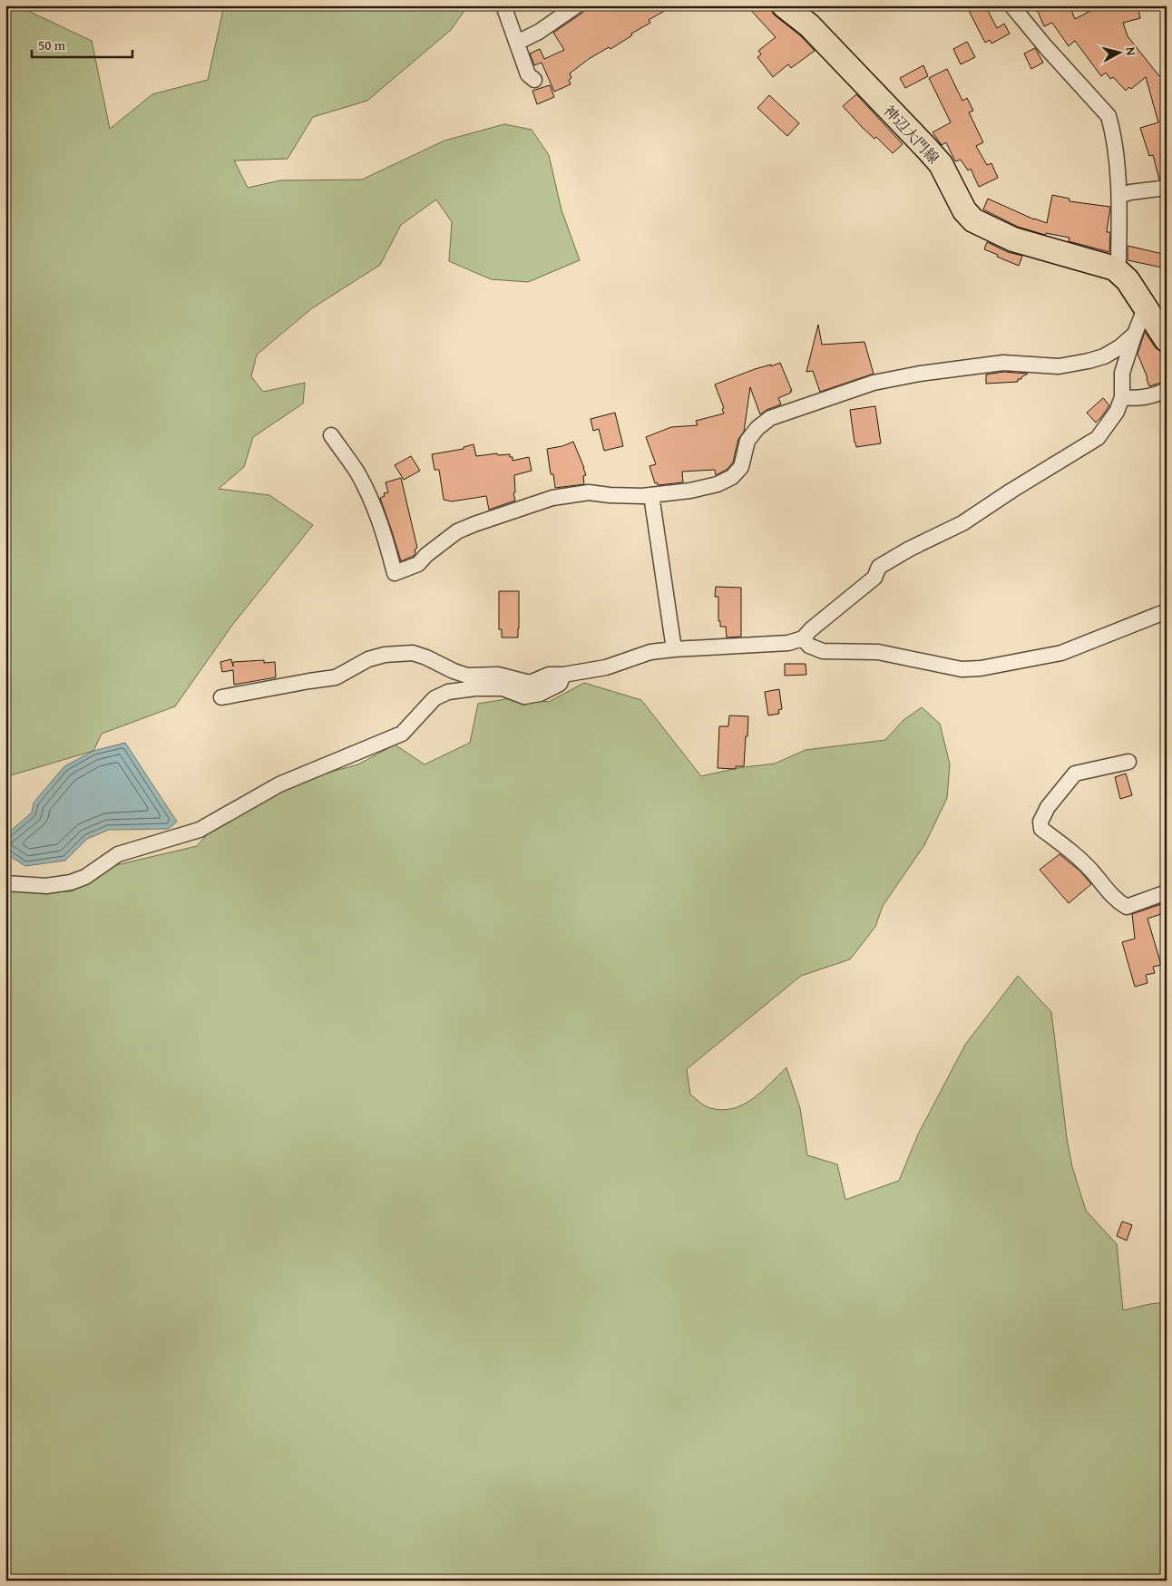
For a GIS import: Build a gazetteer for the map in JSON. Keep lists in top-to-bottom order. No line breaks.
{"streets":{"main road":["神辺大門線"]},"scale_bar":"50 m","north":"right"}
